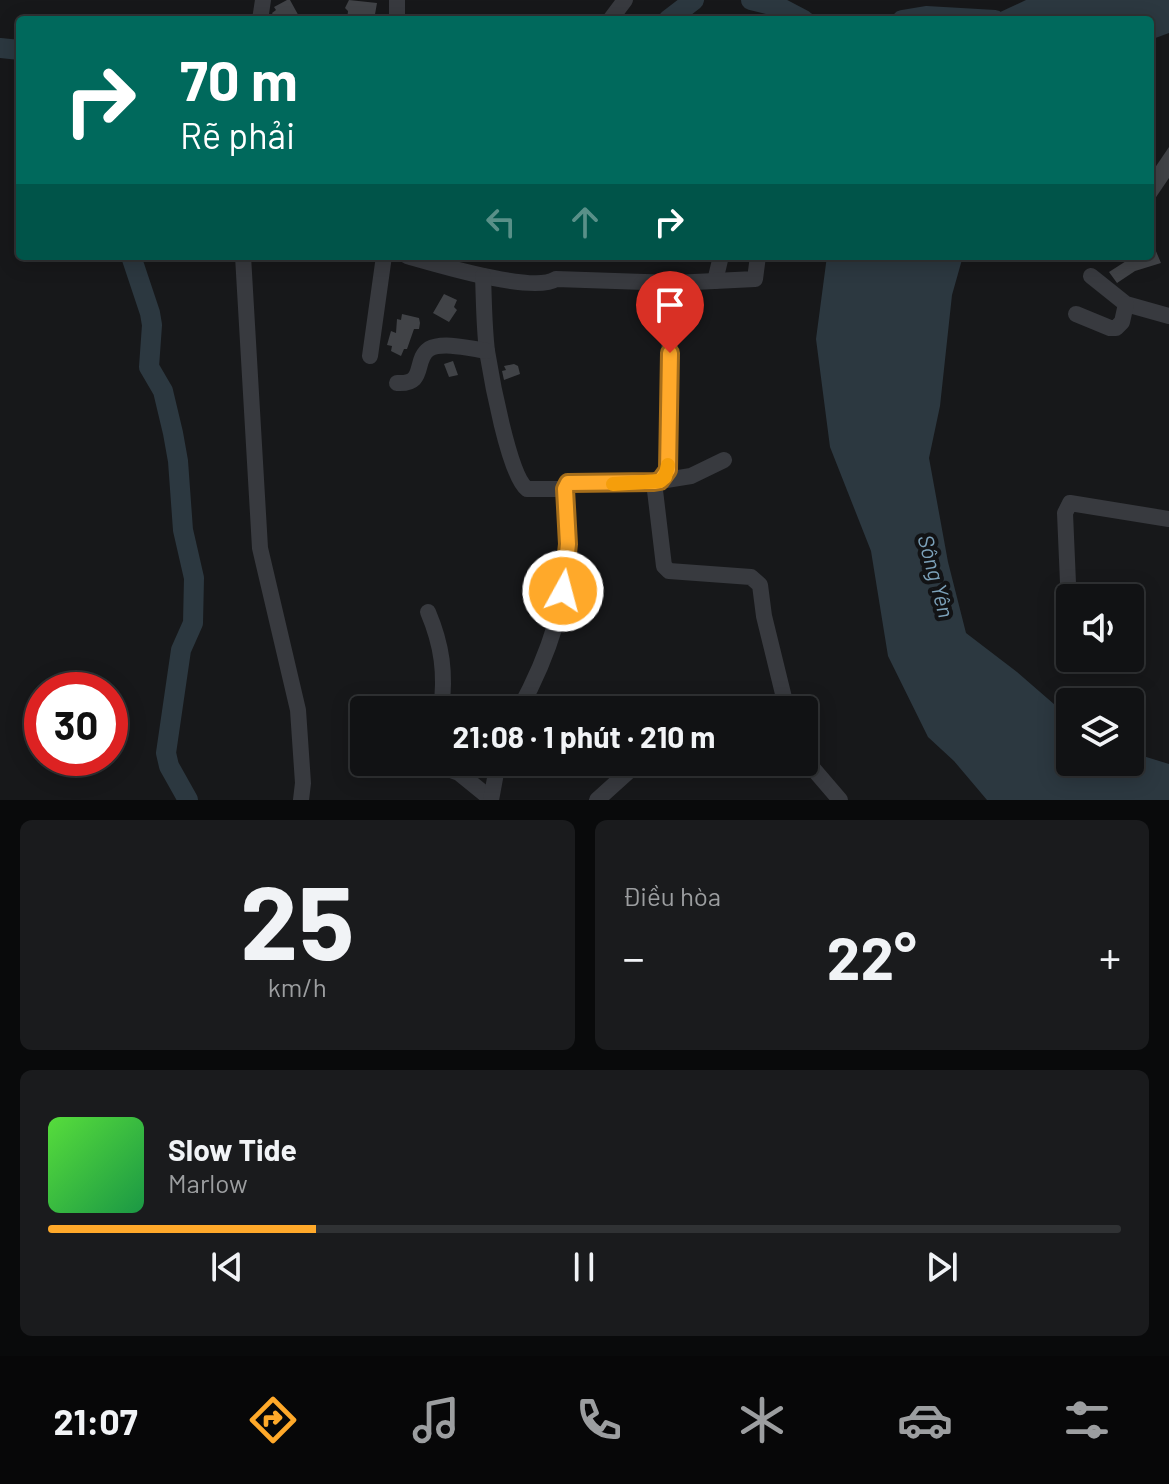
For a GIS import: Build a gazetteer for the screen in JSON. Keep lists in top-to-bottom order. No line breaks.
{"water":["Sông Yên"],"page":{"turn":["70 m","Rẽ phải"],"limit":"30","trip":"21:08 · 1 phút · 210 m","tile":[["25","km/h"],"Điều hòa"],"heat":["−","22°","+"],"song":["Slow Tide","Marlow"],"tabs":"21:07"}}
